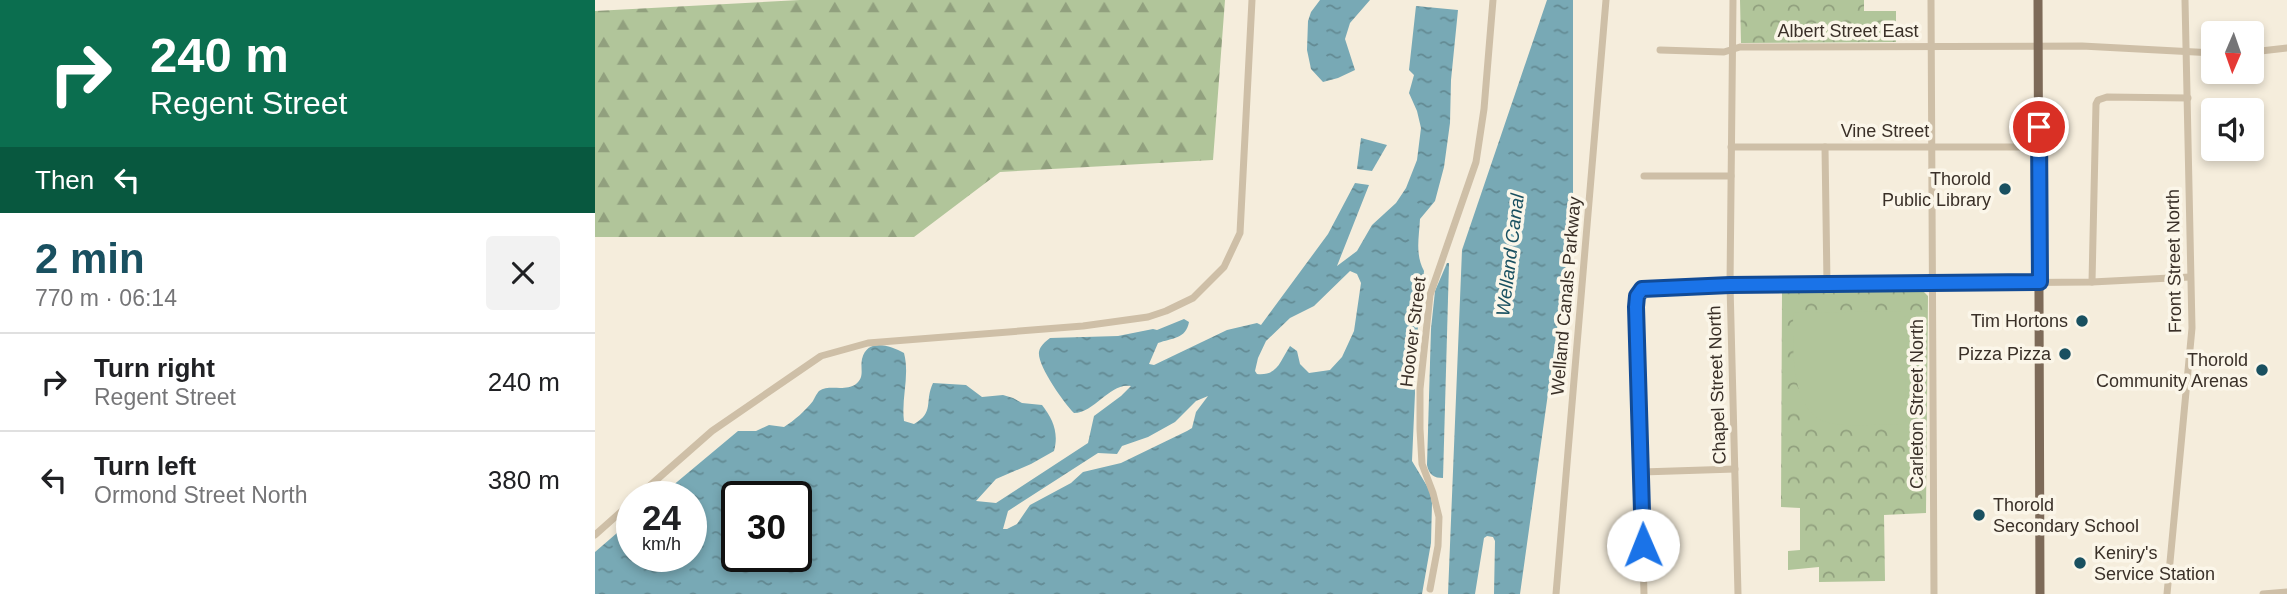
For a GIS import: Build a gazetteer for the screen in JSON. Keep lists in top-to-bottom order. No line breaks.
{"streets":{"street":["Albert Street East","Vine Street","Front Street North","Welland Canals Parkway","Hoover Street","Chapel Street North","Carleton Street North"]},"crossings":[["Albert Street East","Front Street North"],["Albert Street East","Chapel Street North"],["Albert Street East","Carleton Street North"],["Vine Street","Chapel Street North"],["Vine Street","Carleton Street North"]],"water":["Welland Canal"],"places":["Thorold Public Library","Tim Hortons","Pizza Pizza","Thorold Community Arenas","Thorold Secondary School","Keniry's Service Station"],"north":"bottom","page":{"turn":["240 m","Regent Street"],"then":"Then","heading":["2 min","770 m · 06:14"],"list":[{"name":"Turn right","note":"Regent Street","value":"240 m"},{"name":"Turn left","note":"Ormond Street North","value":"380 m"}],"speed":"24 km/h","limit":"30"}}
